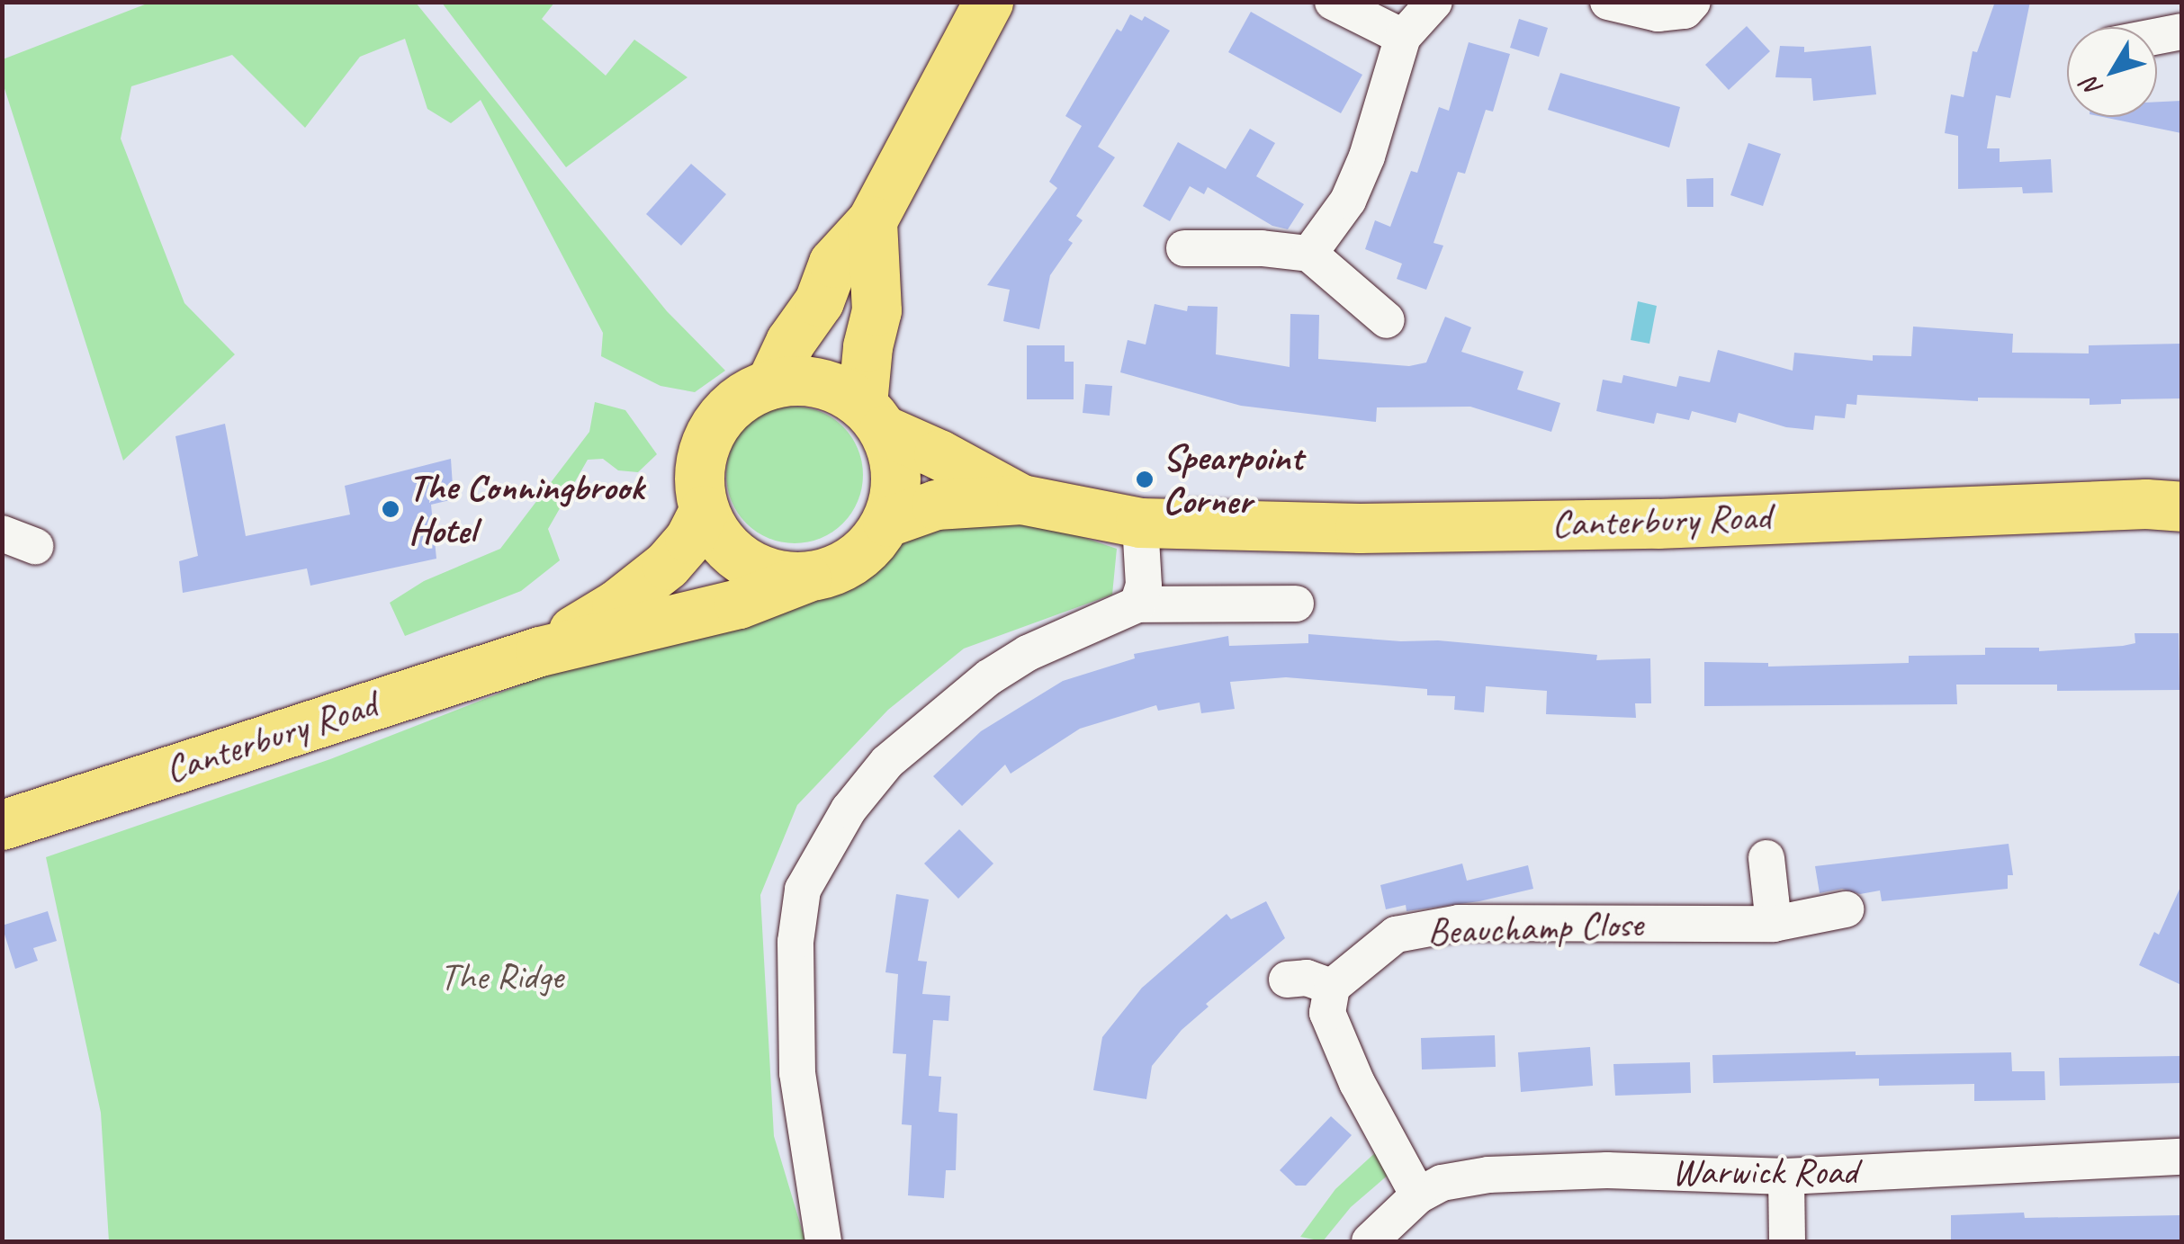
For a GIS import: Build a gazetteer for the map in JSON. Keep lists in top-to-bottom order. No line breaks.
{"streets":{"main road":["Canterbury Road"],"street":["Beauchamp Close","Warwick Road"]},"parks":["The Ridge"],"places":["Spearpoint Corner","The Conningbrook Hotel"],"north":"bottom left"}
